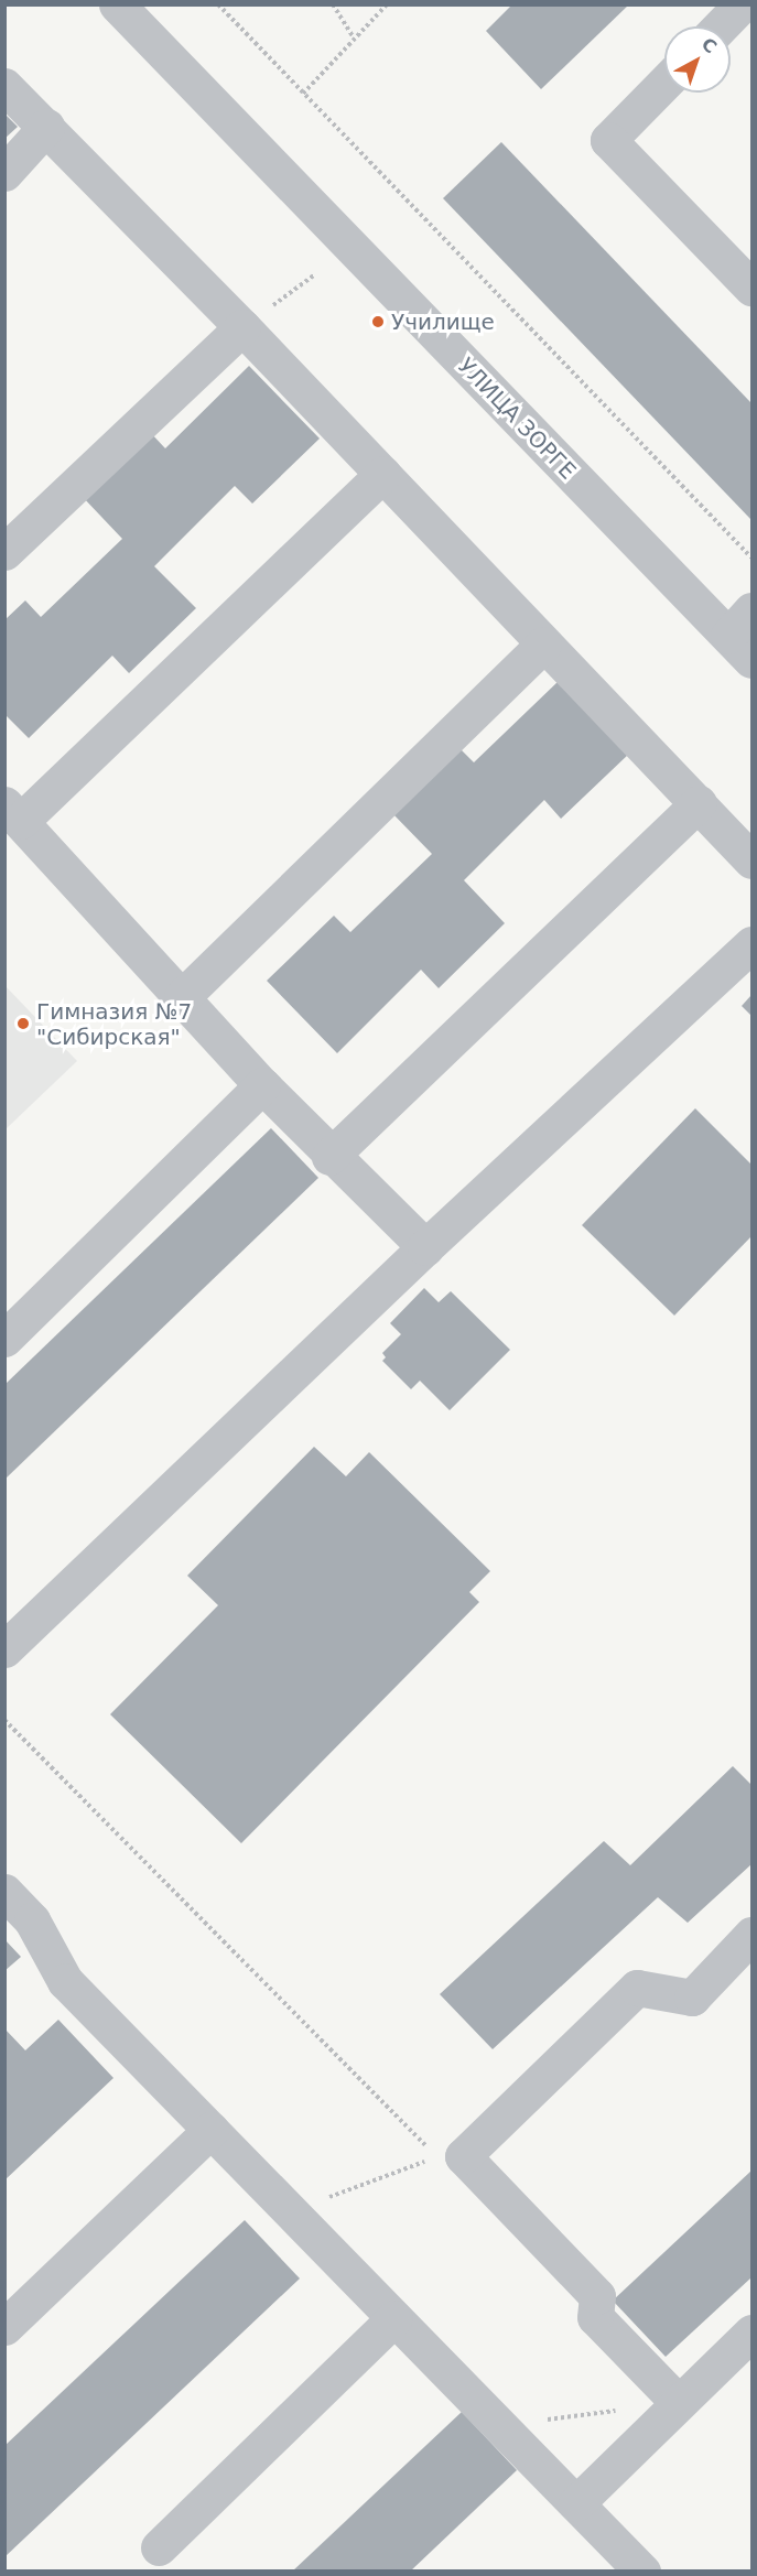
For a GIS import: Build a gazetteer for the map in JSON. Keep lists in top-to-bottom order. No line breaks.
{"streets":{"street":["УЛИЦА ЗОРГЕ"]},"places":["Училище","Гимназия №7 \"Сибирская\""],"north":"top right"}
